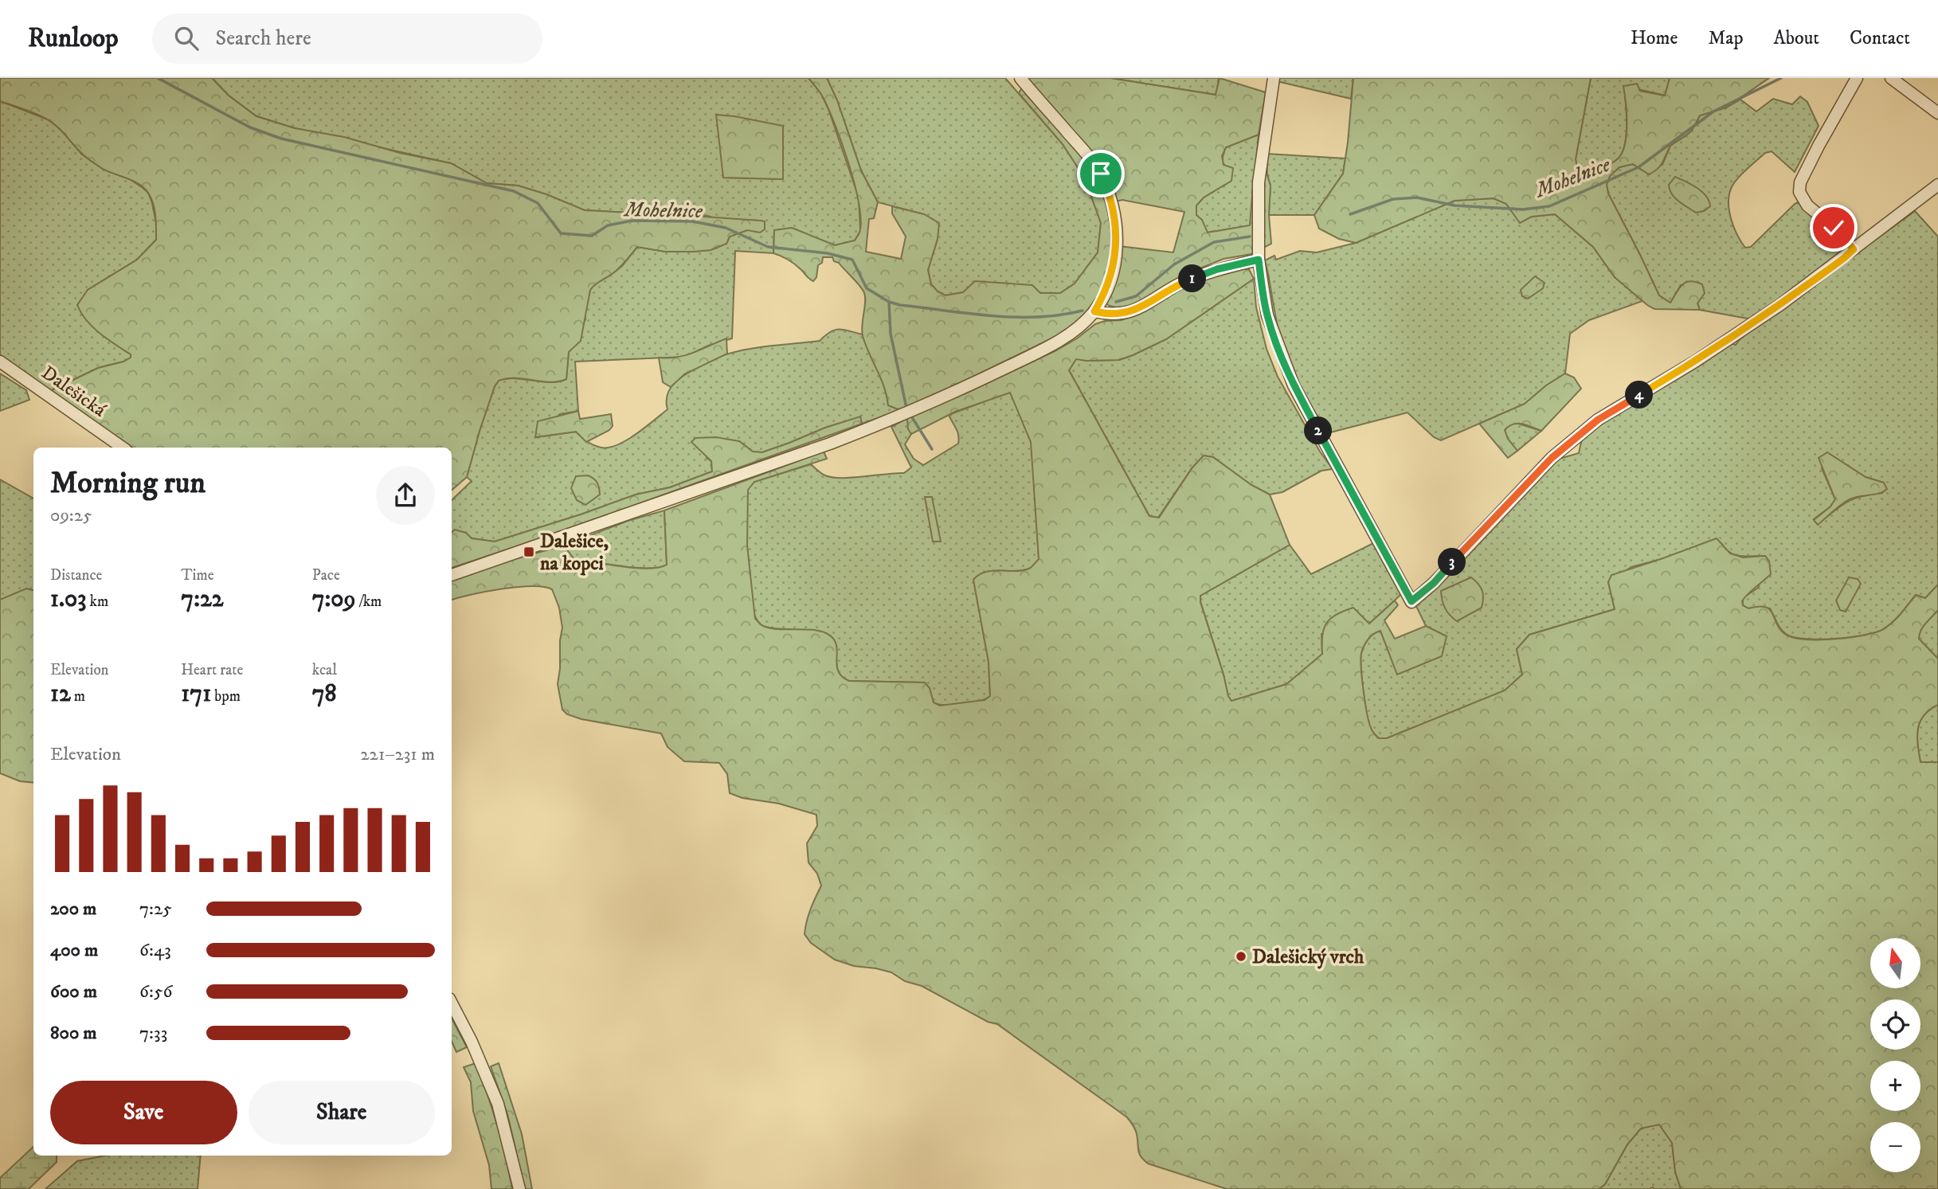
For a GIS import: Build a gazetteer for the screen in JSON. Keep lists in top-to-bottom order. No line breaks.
{"streets":{"street":["Dalešická"]},"water":["Mohelnice"],"places":{"transit":["Dalešice, na kopci"],"other":["Dalešický vrch"]},"north":"top","page":{"header":"Runloop","search":"Search here","nav":["Home","Map","About","Contact"],"pins":["1","4","2","3"],"heading":["Morning run","09:25"],"stats":[["Distance","1.03 km"],["Time","7:22"],["Pace","7:09 /km"],["Elevation","12 m"],["Heart rate","171 bpm"],["kcal","78"]],"chart":["Elevation","221–231 m"],"list":[{"name":"200 m","note":"7:25"},{"name":"400 m","note":"6:43"},{"name":"600 m","note":"6:56"},{"name":"800 m","note":"7:33"}],"map_buttons":["+","−"],"buttons":["Save","Share"]}}
